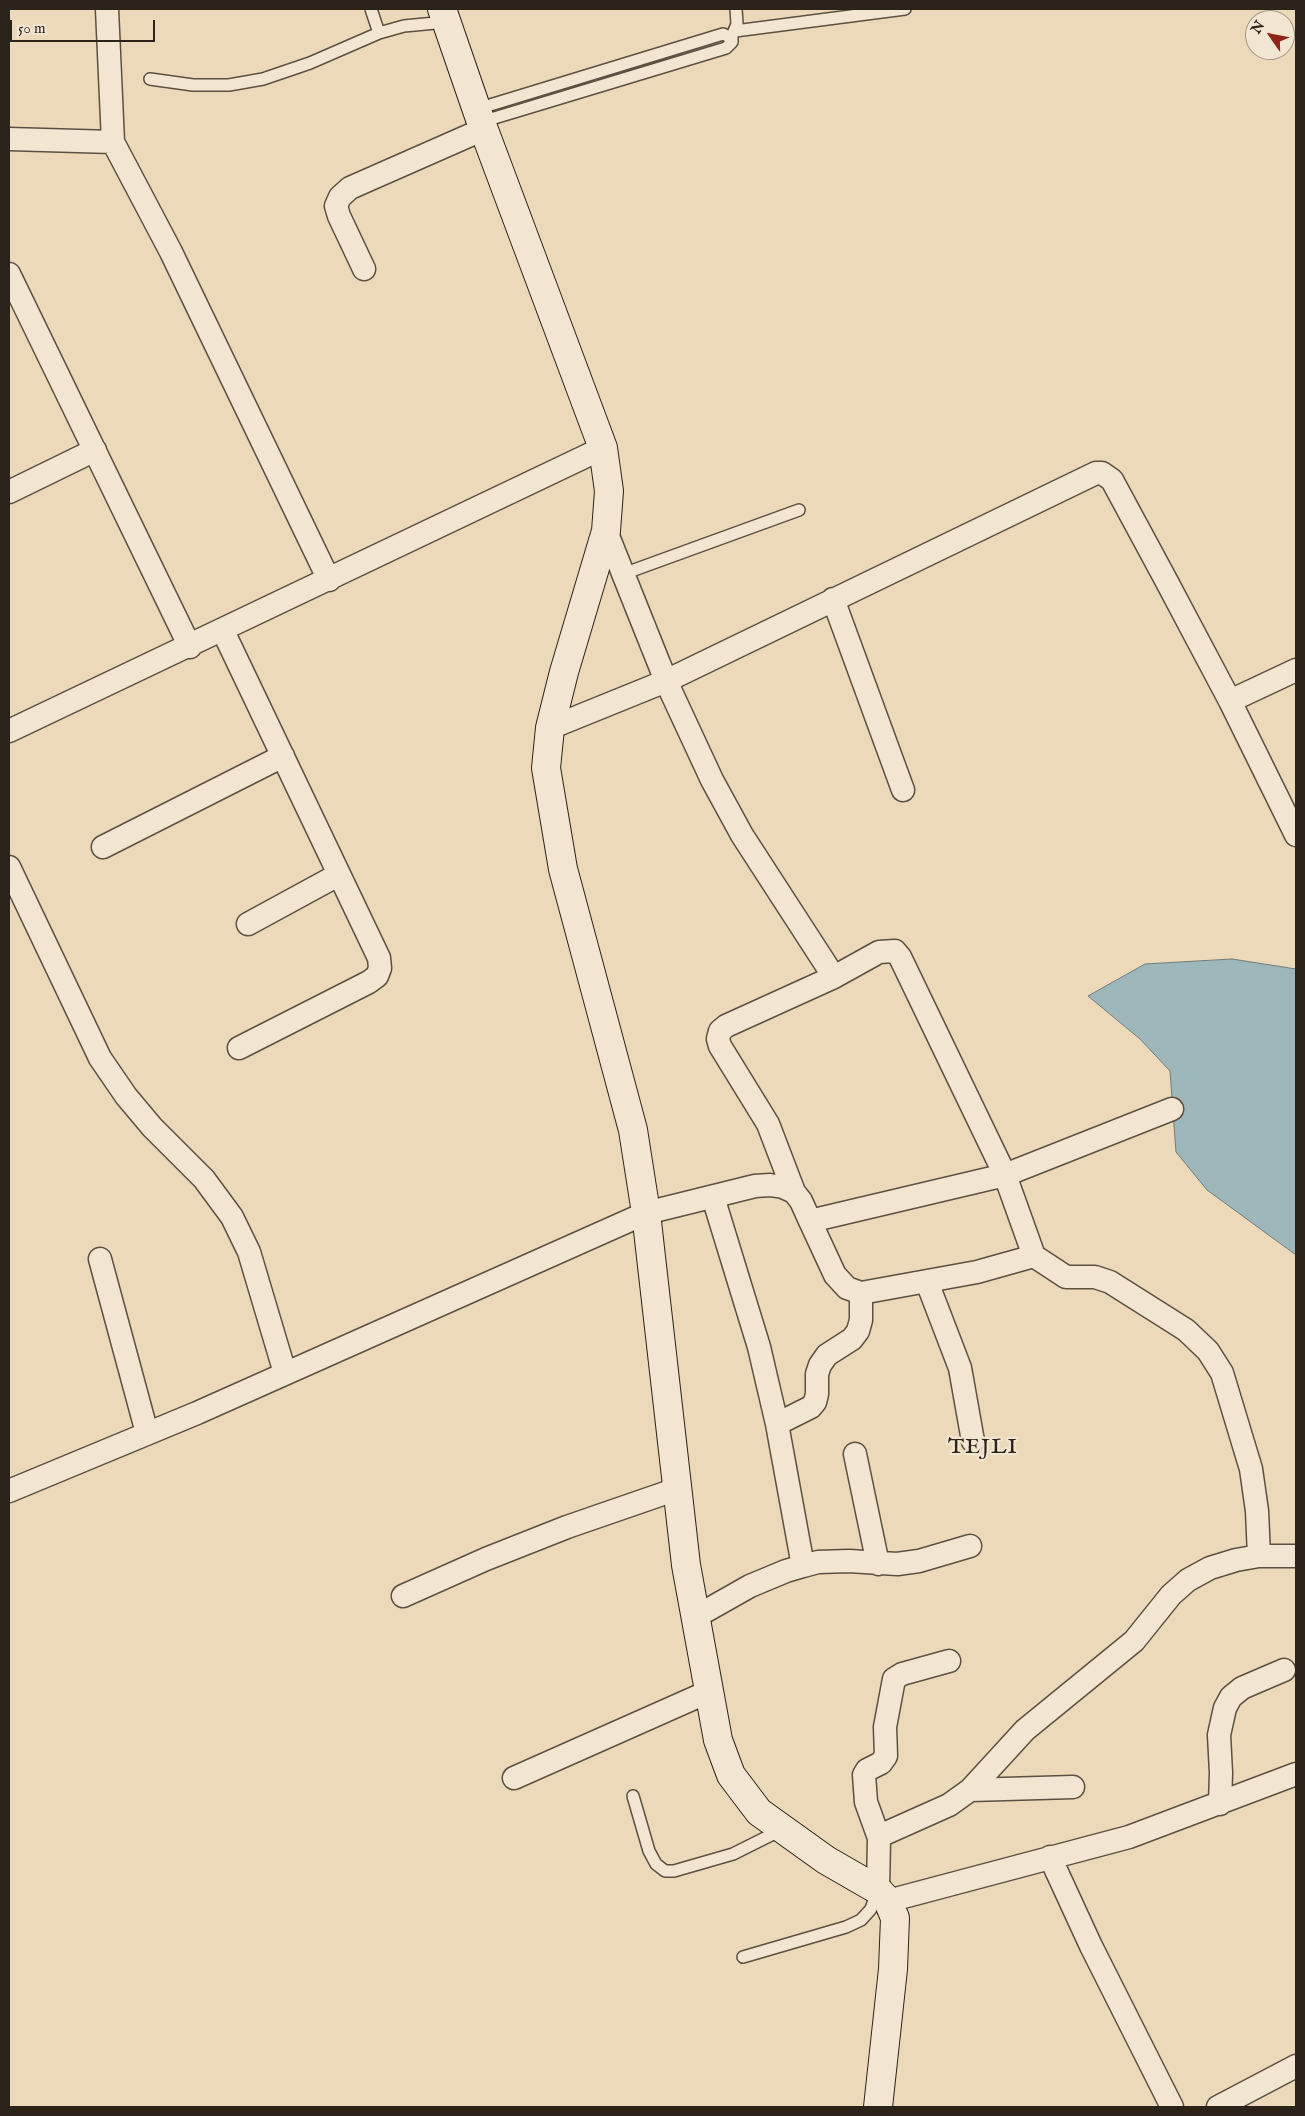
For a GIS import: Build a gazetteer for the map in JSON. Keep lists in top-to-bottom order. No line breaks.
{"districts":["TEJLI"],"scale_bar":"50 m","north":"top left"}
